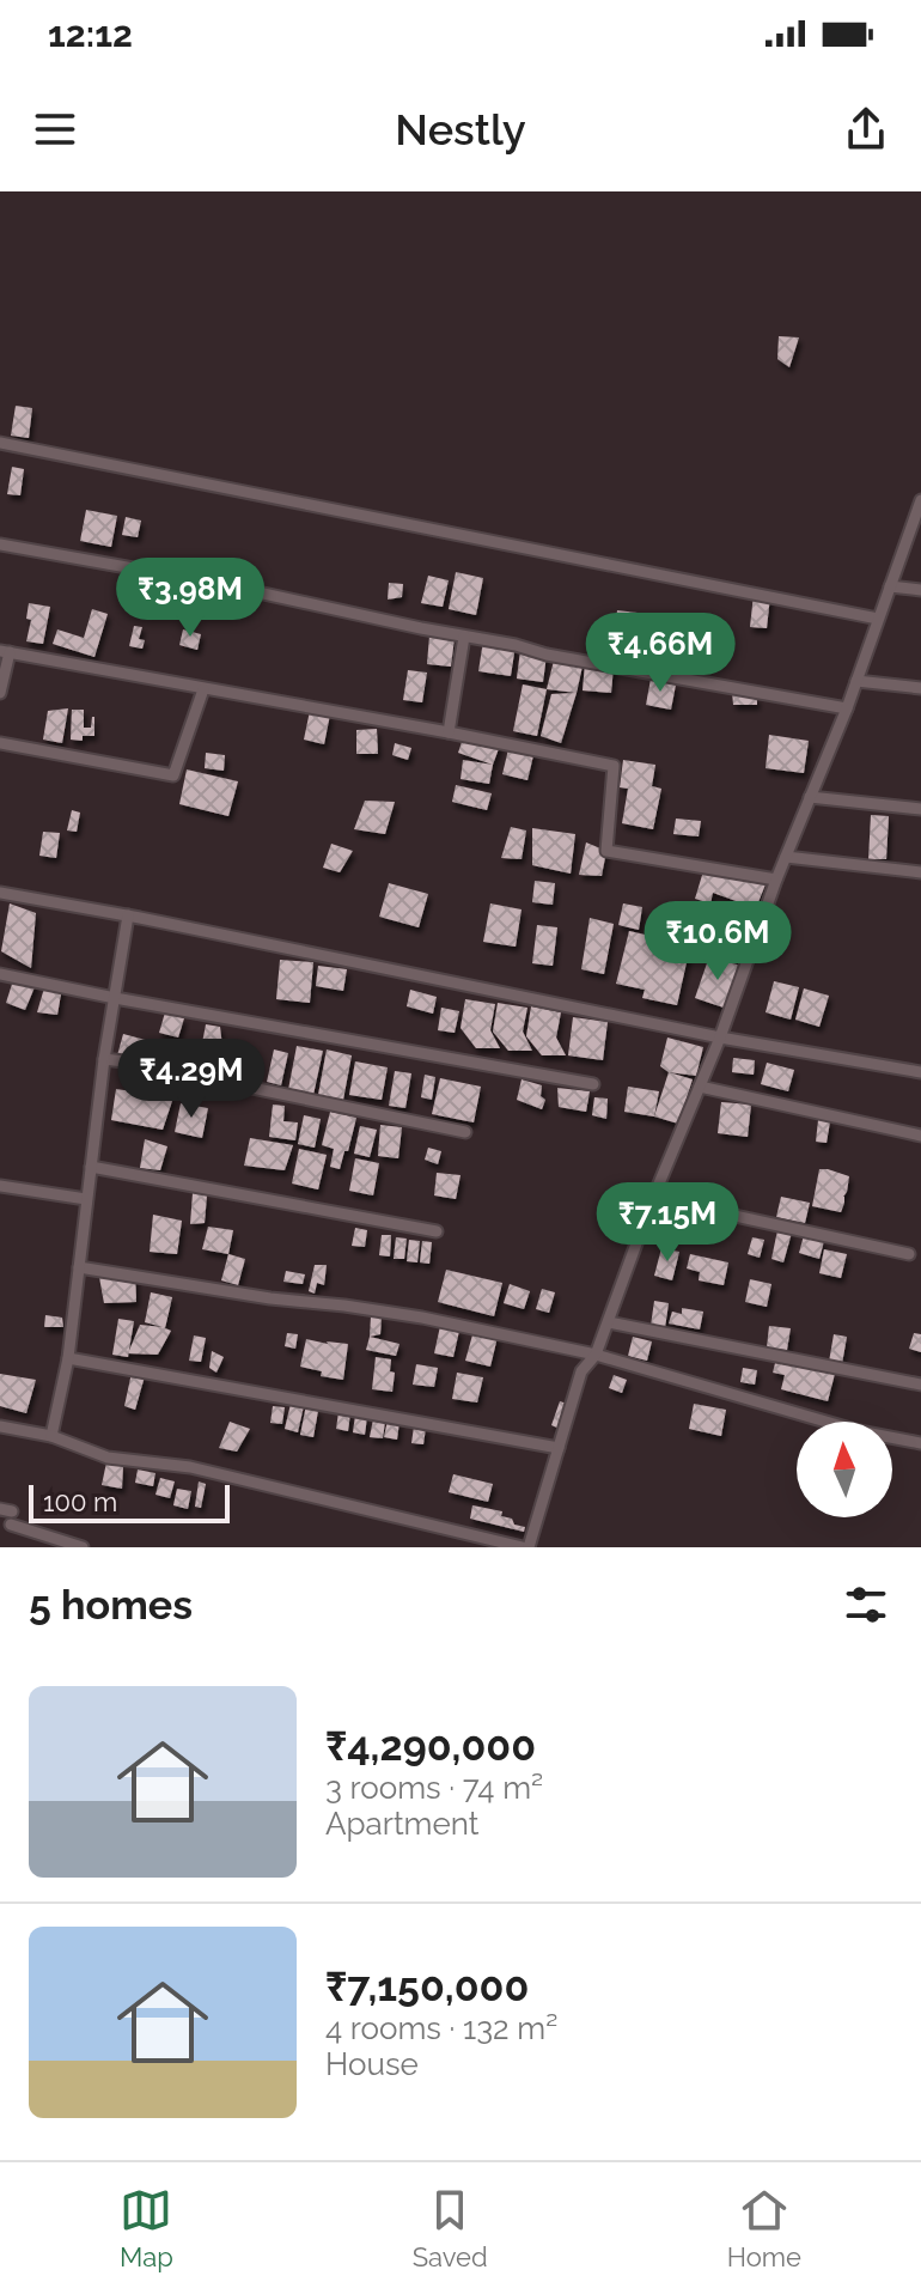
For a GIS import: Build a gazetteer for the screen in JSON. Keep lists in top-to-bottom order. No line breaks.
{"scale_bar":"100 m","north":"top","page":{"status":"12:12","header":"Nestly","price":["₹3.98M","₹4.66M","₹10.6M","₹4.29M","₹7.15M"],"scale":"100 m","heading":"5 homes","list":[{"name":"₹4,290,000","note":"3 rooms · 74 m² · Apartment"},{"name":"₹7,150,000","note":"4 rooms · 132 m² · House"}],"tabs":["Map","Saved","Home"]}}
